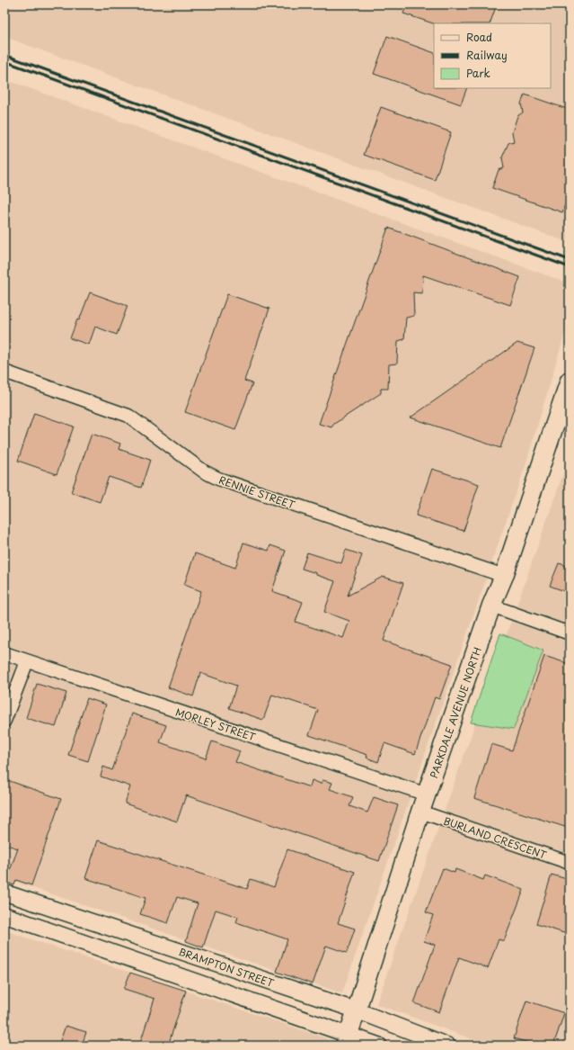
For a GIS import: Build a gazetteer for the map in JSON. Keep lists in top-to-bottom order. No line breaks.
{"streets":{"main road":["PARKDALE AVENUE NORTH"],"street":["RENNIE STREET","MORLEY STREET","BURLAND CRESCENT","BRAMPTON STREET"]},"crossings":[["RENNIE STREET","PARKDALE AVENUE NORTH"],["PARKDALE AVENUE NORTH","MORLEY STREET"],["PARKDALE AVENUE NORTH","BURLAND CRESCENT"],["PARKDALE AVENUE NORTH","BRAMPTON STREET"]],"legend":["Road","Railway","Park"]}
